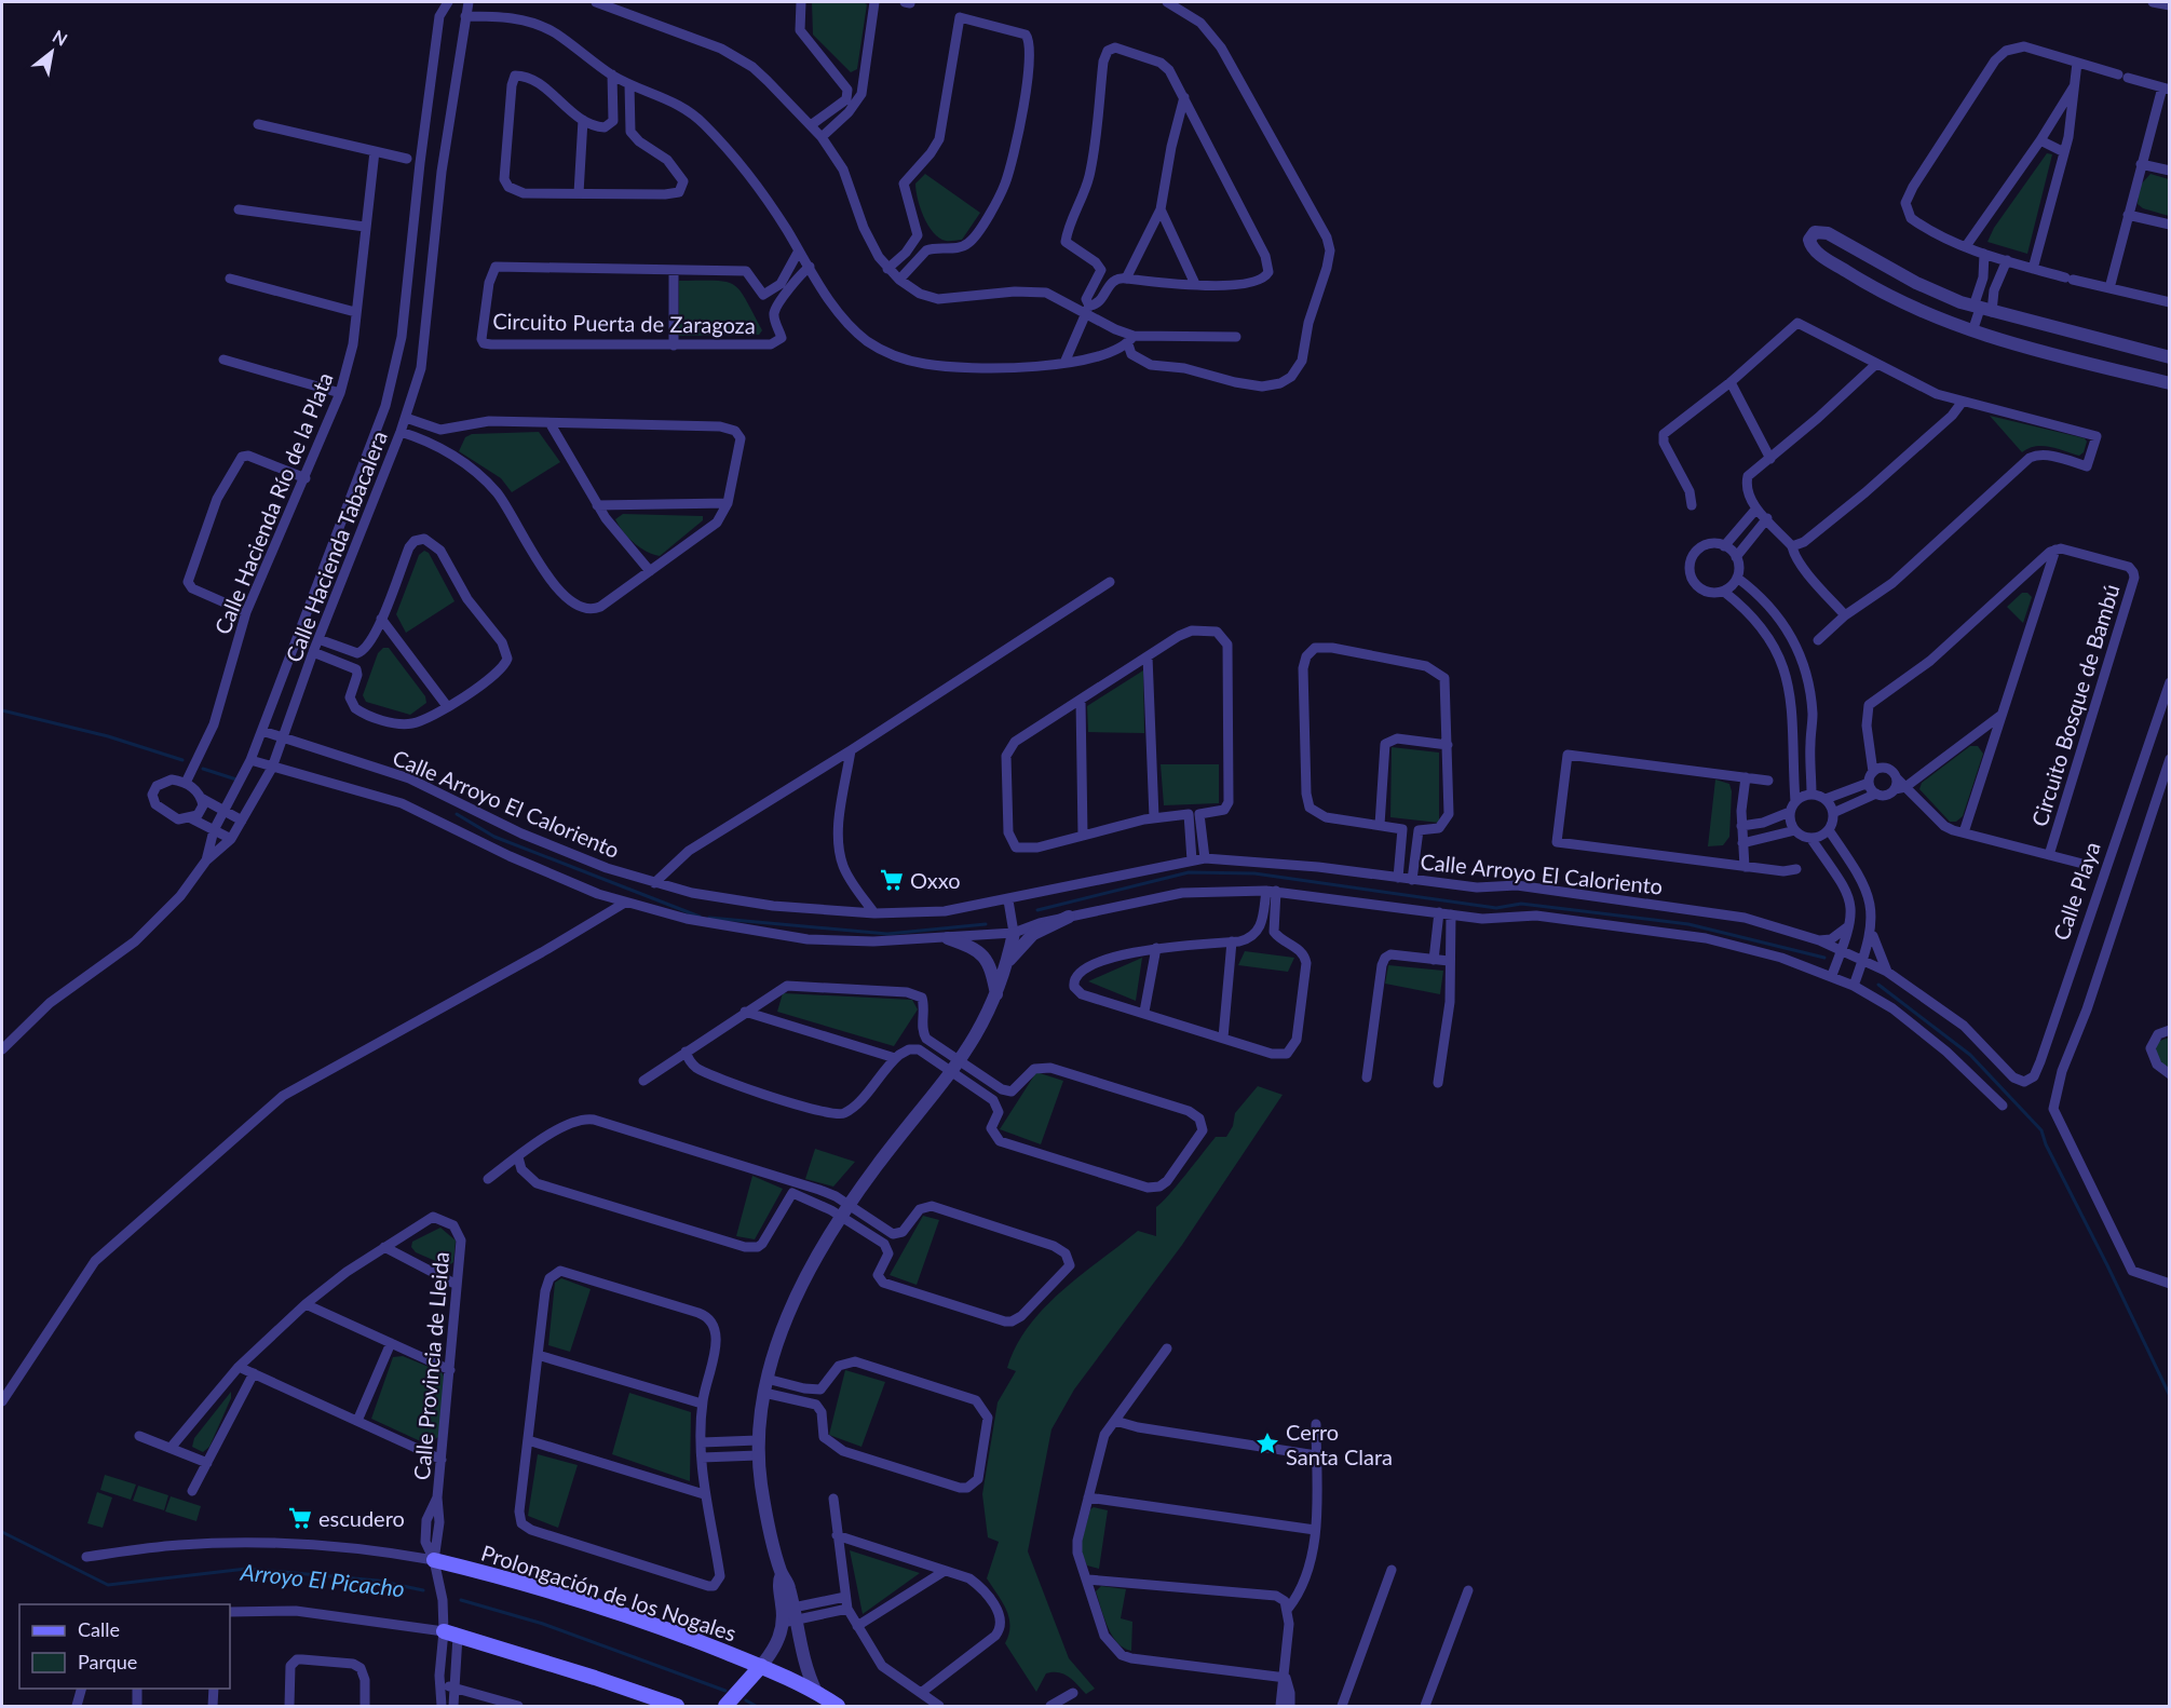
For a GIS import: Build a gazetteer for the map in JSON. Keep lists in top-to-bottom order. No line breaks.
{"streets":{"main road":["Prolongación de los Nogales"],"street":["Circuito Puerta de Zaragoza","Calle Hacienda Río de la Plata","Calle Hacienda Tabacalera","Circuito Bosque de Bambú","Calle Arroyo El Caloriento","Calle Playa","Calle Provincia de Lleida"]},"crossings":[["Calle Hacienda Tabacalera","Calle Arroyo El Caloriento"],["Calle Arroyo El Caloriento","Calle Playa"],["Calle Provincia de Lleida","Prolongación de los Nogales"]],"water":["Arroyo El Picacho"],"places":{"supermarket":["Oxxo","escudero"],"place":["Cerro Santa Clara"]},"legend":["Calle","Parque"],"north":"top right"}
